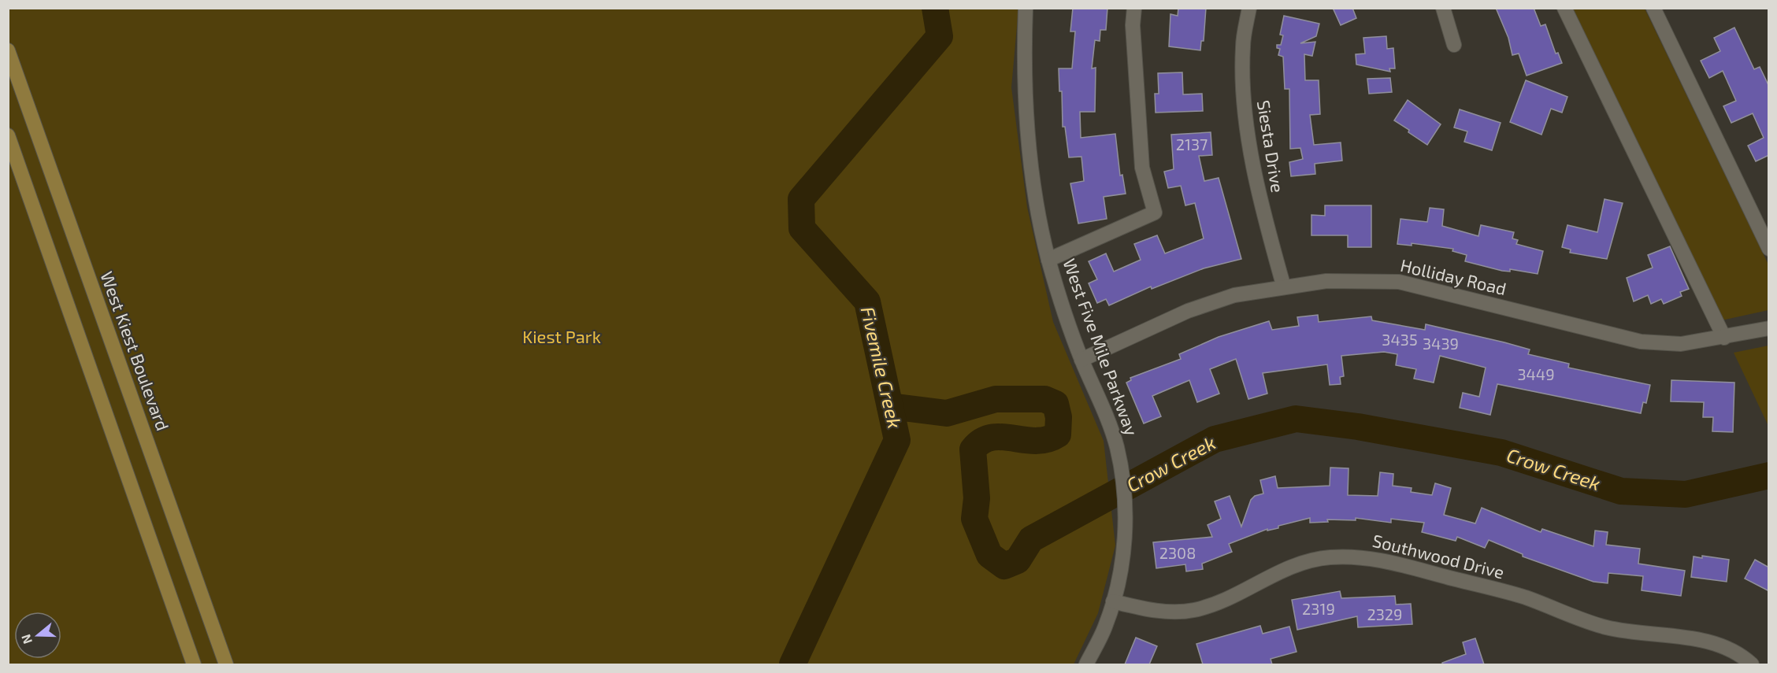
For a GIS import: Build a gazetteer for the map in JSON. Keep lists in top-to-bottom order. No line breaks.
{"streets":{"main road":["West Kiest Boulevard"],"street":["Siesta Drive","Holliday Road","West Five Mile Parkway","Southwood Drive"]},"crossings":[["Siesta Drive","Holliday Road"],["Holliday Road","West Five Mile Parkway"],["West Five Mile Parkway","Southwood Drive"]],"water":["Fivemile Creek","Crow Creek"],"parks":["Kiest Park"],"house_numbers":["2137","3435","3439","3449","2308","2319","2329"],"north":"left"}
